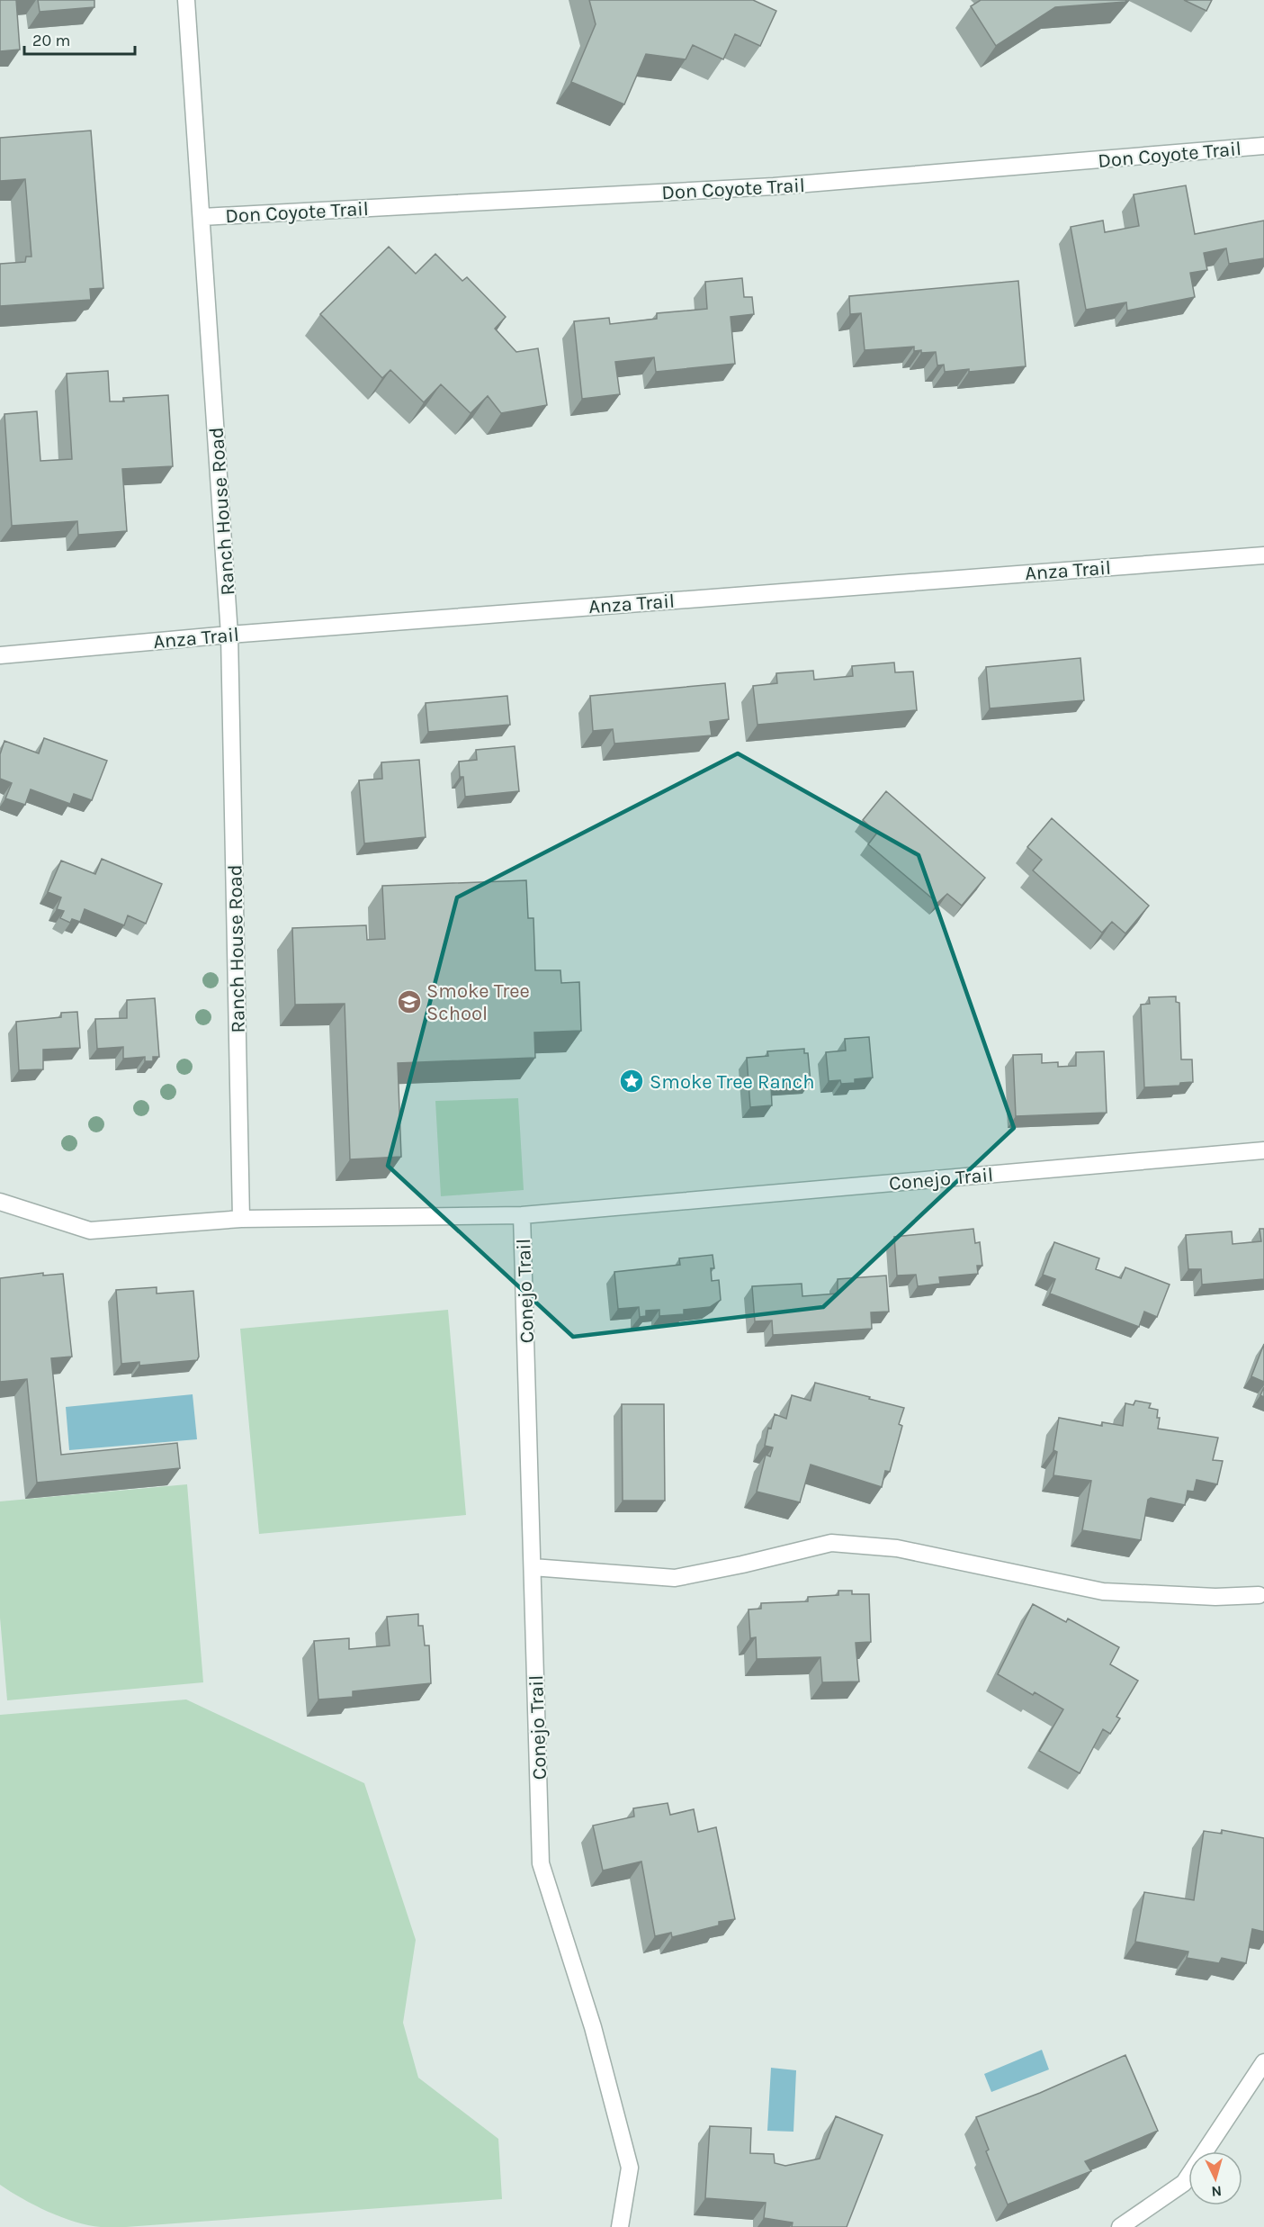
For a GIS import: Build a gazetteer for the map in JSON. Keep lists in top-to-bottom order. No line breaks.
{"streets":{"street":["Don Coyote Trail","Ranch House Road","Anza Trail","Conejo Trail"]},"crossings":[["Don Coyote Trail","Ranch House Road"],["Ranch House Road","Anza Trail"],["Ranch House Road","Conejo Trail"]],"places":{"school or university":["Smoke Tree School"],"place":["Smoke Tree Ranch"]},"scale_bar":"20 m","north":"bottom"}
